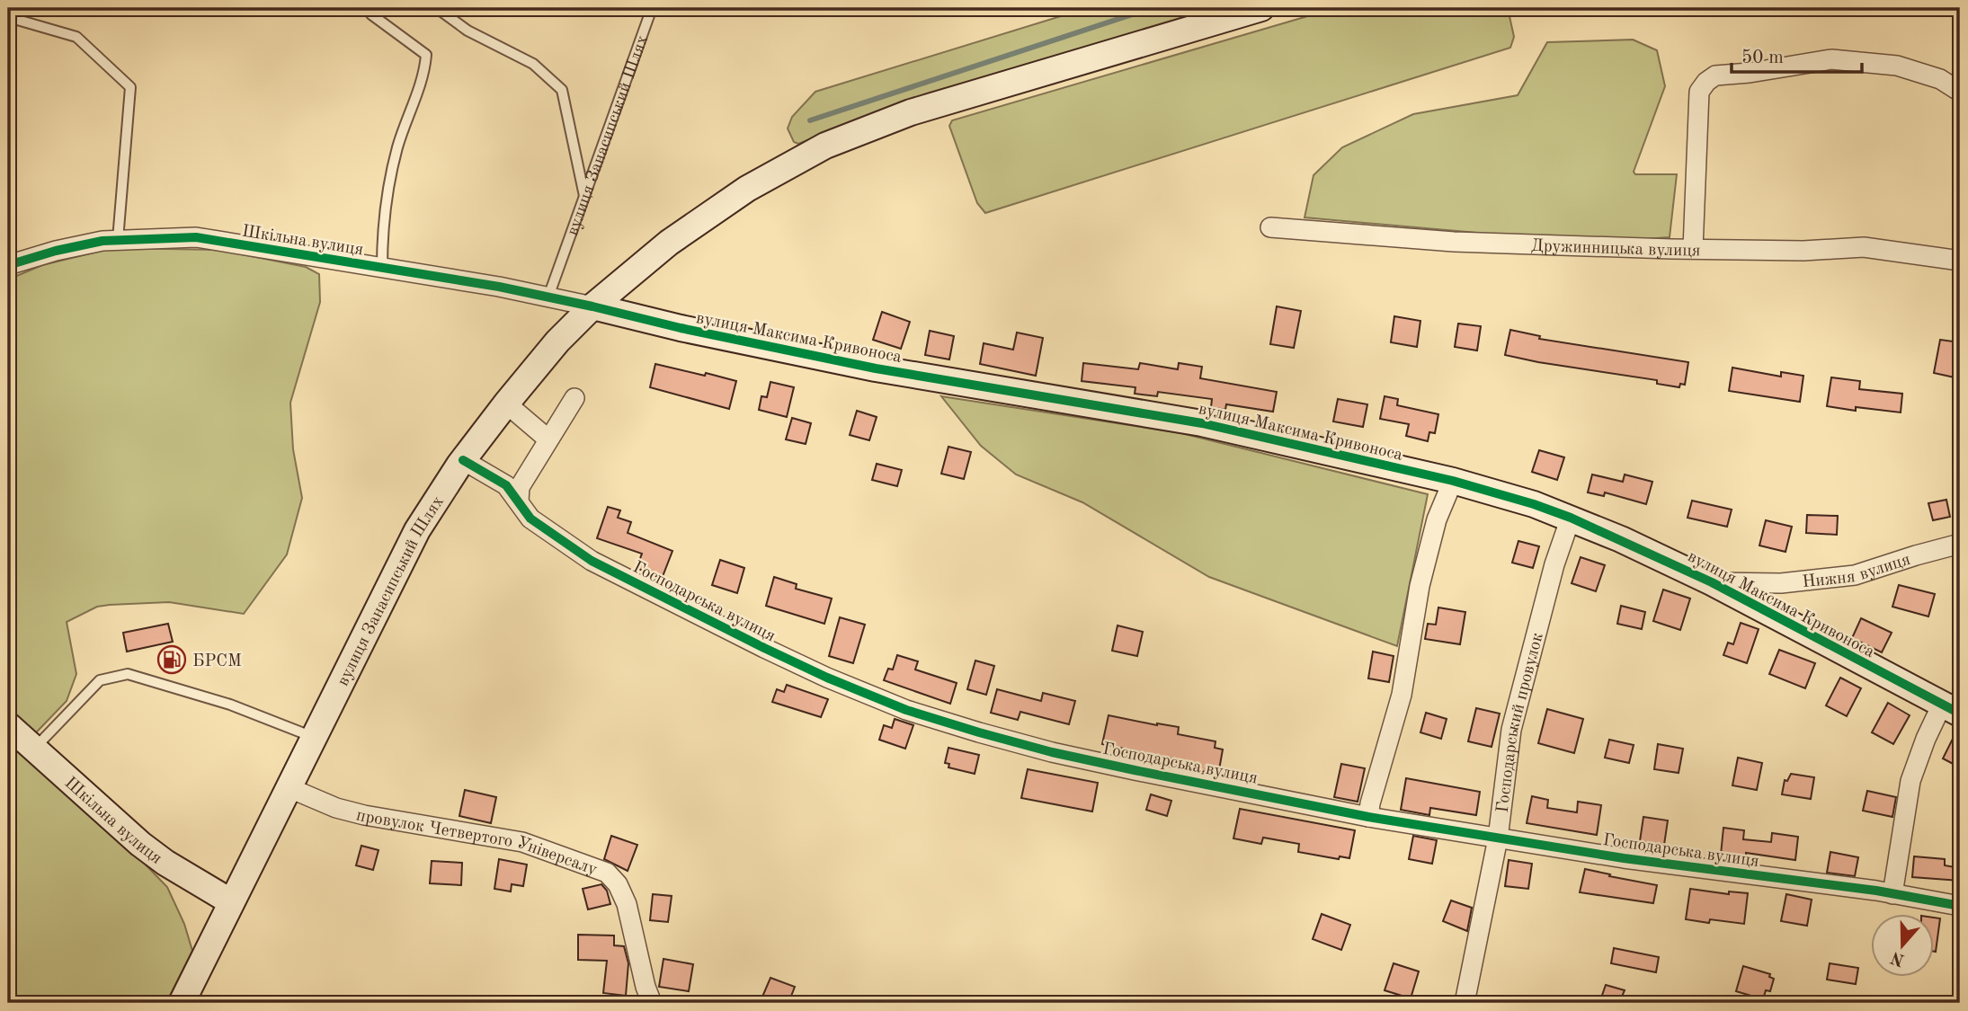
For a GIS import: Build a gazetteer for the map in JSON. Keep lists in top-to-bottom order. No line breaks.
{"streets":{"main road":["вулиця Занасипський Шлях","Шкільна вулиця","вулиця Максима Кривоноса"],"street":["Дружинницька вулиця","Нижня вулиця","Господарська вулиця","Господарський провулок","провулок Четвертого Універсалу"]},"crossings":[["вулиця Занасипський Шлях","Шкільна вулиця"],["вулиця Занасипський Шлях","вулиця Максима Кривоноса"],["вулиця Занасипський Шлях","Господарська вулиця"],["вулиця Занасипський Шлях","провулок Четвертого Універсалу"],["Шкільна вулиця","вулиця Максима Кривоноса"],["вулиця Максима Кривоноса","Нижня вулиця"],["вулиця Максима Кривоноса","Господарський провулок"],["Господарська вулиця","Господарський провулок"]],"places":{"fuel station":["БРСМ"]},"scale_bar":"50 m","north":"bottom"}
